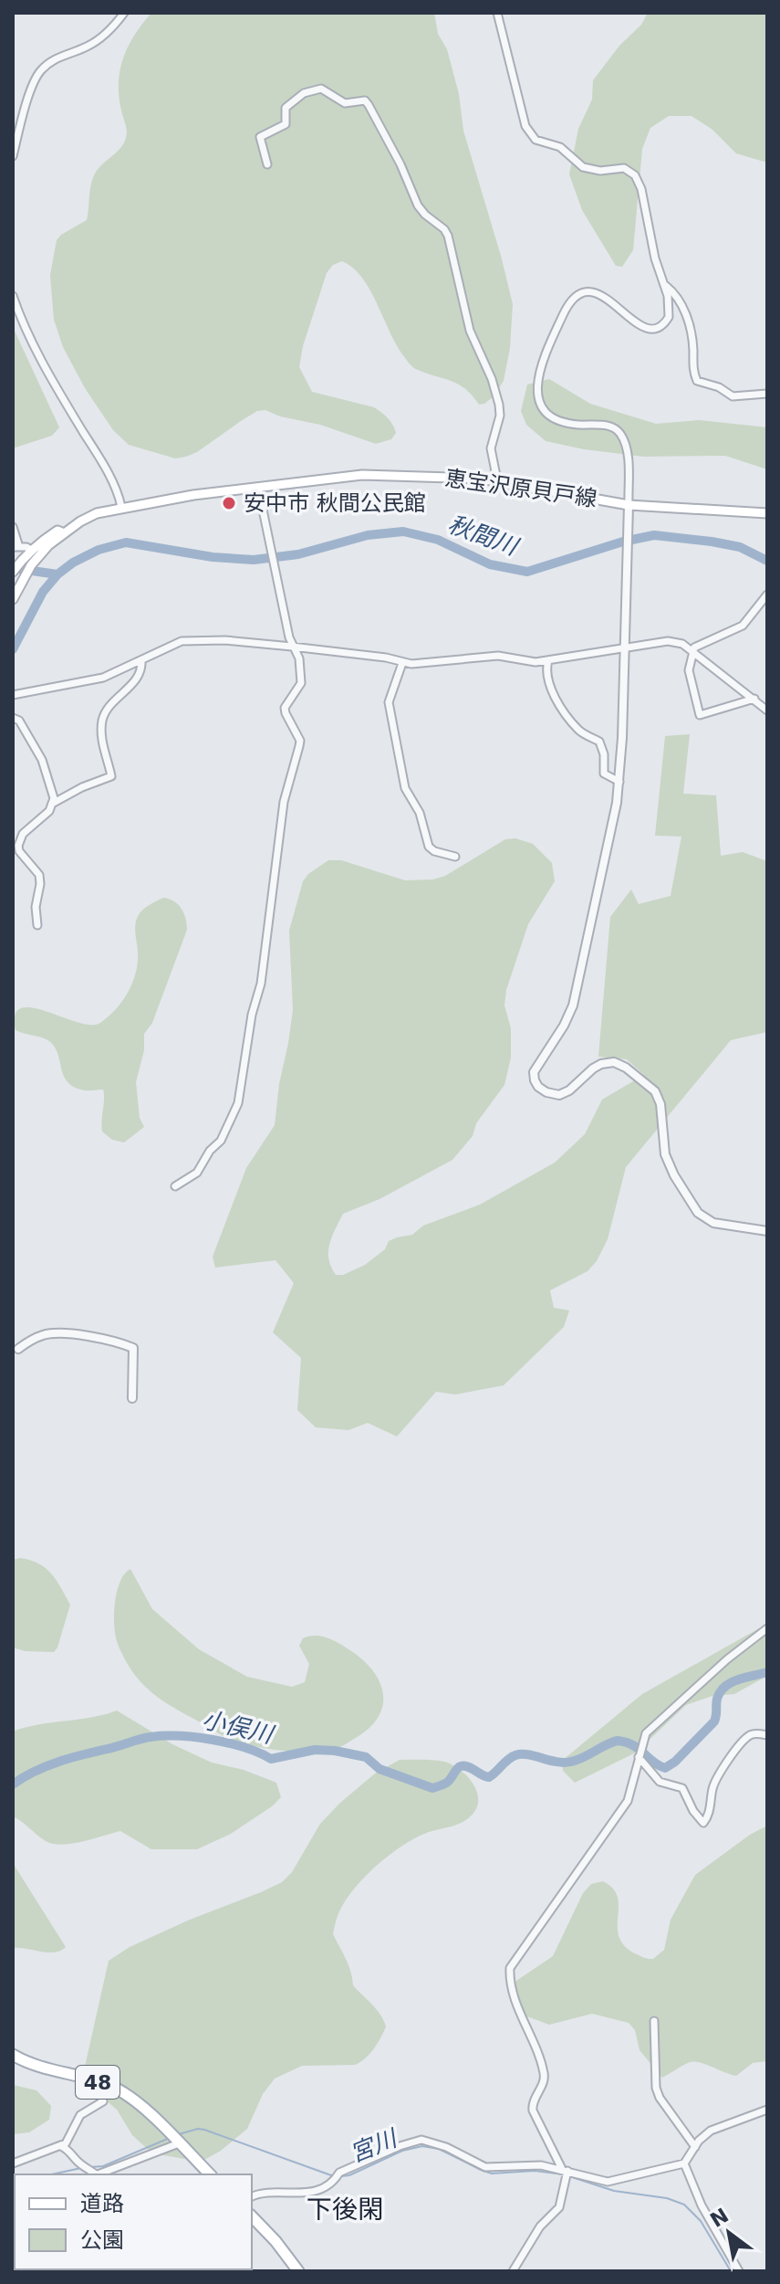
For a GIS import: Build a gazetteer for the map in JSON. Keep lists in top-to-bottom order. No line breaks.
{"streets":{"main road":["恵宝沢原貝戸線","48"]},"districts":["下後閑"],"water":["秋間川","小俣川","宮川"],"places":["安中市 秋間公民館"],"legend":["道路","公園"],"north":"top left"}
